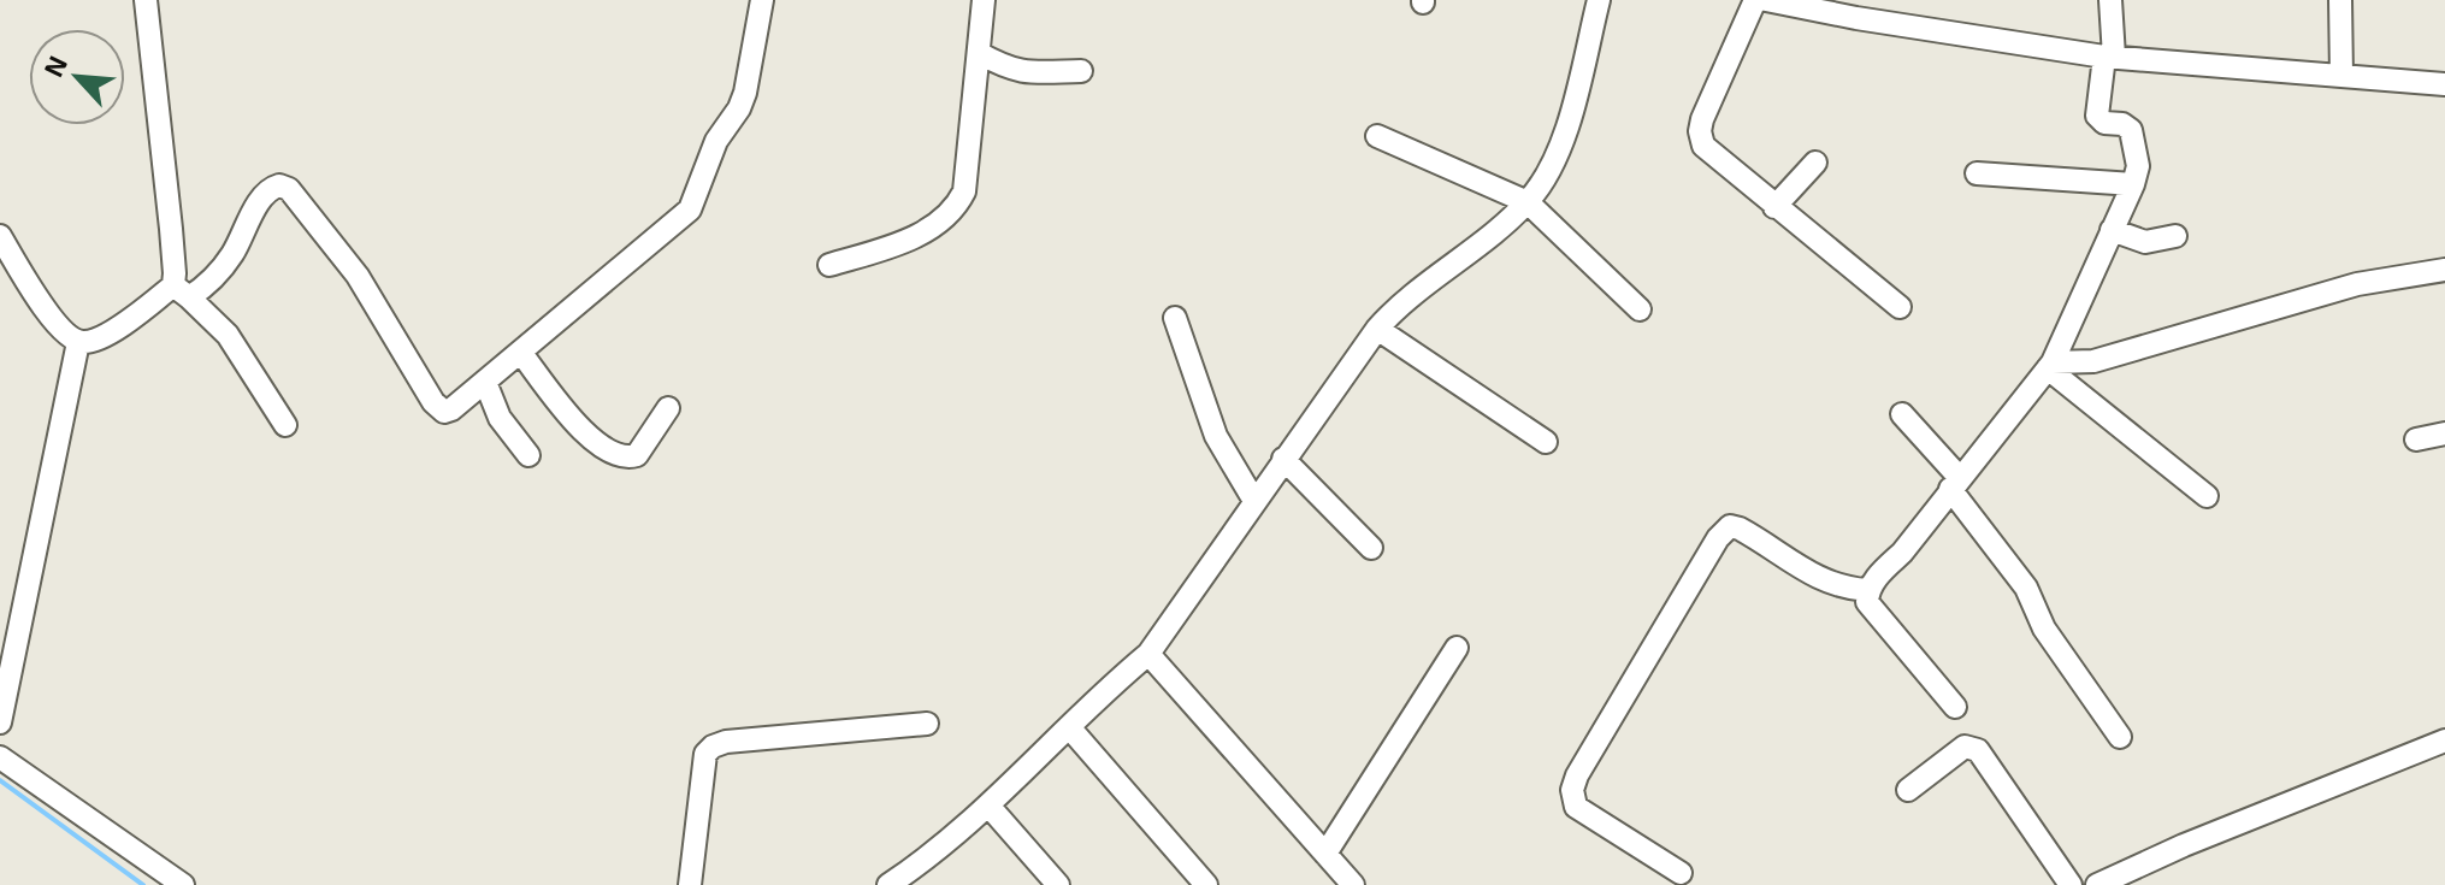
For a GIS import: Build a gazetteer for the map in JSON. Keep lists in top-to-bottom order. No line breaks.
{"north":"top left"}
